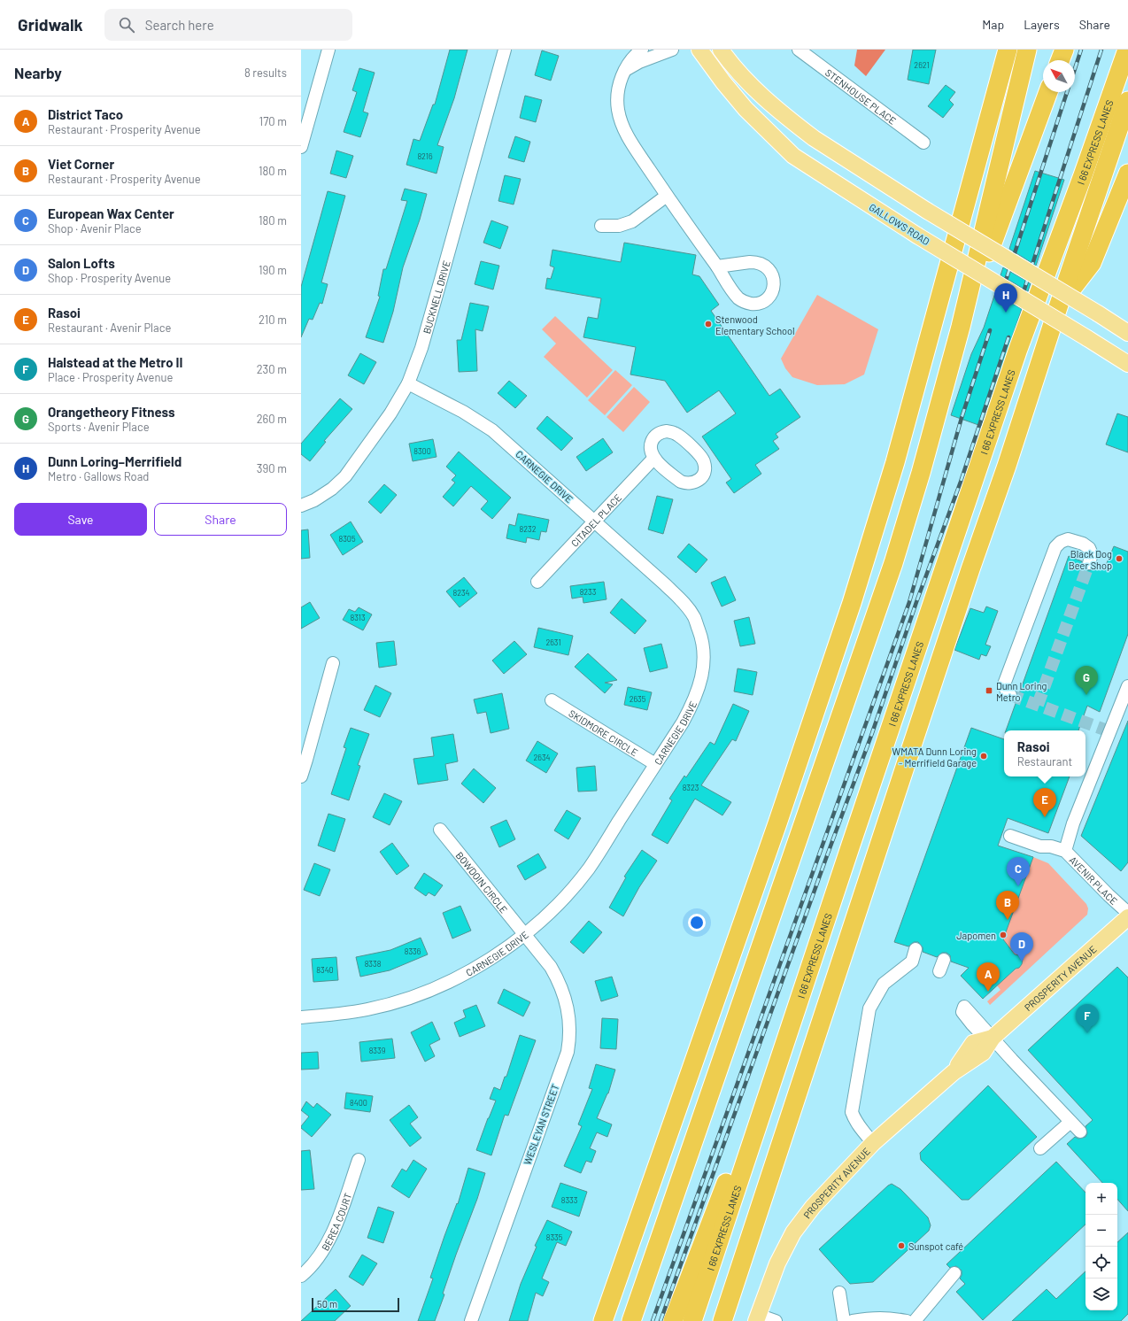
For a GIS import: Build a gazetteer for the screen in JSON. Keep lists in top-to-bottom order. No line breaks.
{"streets":{"highway":["I 66 EXPRESS LANES"],"main road":["GALLOWS ROAD","PROSPERITY AVENUE"],"street":["STENHOUSE PLACE","BUCKNELL DRIVE","CARNEGIE DRIVE","CITADEL PLACE","SKIDMORE CIRCLE","AVENIR PLACE","BOWDOIN CIRCLE","WESLEYAN STREET","BEREA COURT"]},"crossings":[["BUCKNELL DRIVE","CARNEGIE DRIVE"],["CARNEGIE DRIVE","CITADEL PLACE"],["CARNEGIE DRIVE","SKIDMORE CIRCLE"],["CARNEGIE DRIVE","BOWDOIN CIRCLE"],["CARNEGIE DRIVE","WESLEYAN STREET"],["BOWDOIN CIRCLE","WESLEYAN STREET"]],"places":{"other":["Stenwood Elementary School","Black Dog Beer Shop","WMATA Dunn Loring - Merrifield Garage","Japomen","Sunspot café"],"transit":["Dunn Loring Metro"]},"house_numbers":["2621","8216","8300","8232","8305","8233","8234","8313","2631","2635","2634","8323","8336","8338","8340","8339","8400","8333","8335"],"scale_bar":"50 m","north":"top left","page":{"header":"Gridwalk","search":"Search here","nav":["Map","Layers","Share"],"heading":["Nearby","8 results"],"list":[{"mark":"A","name":"District Taco","note":"Restaurant · Prosperity Avenue","value":"170 m"},{"mark":"B","name":"Viet Corner","note":"Restaurant · Prosperity Avenue","value":"180 m"},{"mark":"C","name":"European Wax Center","note":"Shop · Avenir Place","value":"180 m"},{"mark":"D","name":"Salon Lofts","note":"Shop · Prosperity Avenue","value":"190 m"},{"mark":"E","name":"Rasoi","note":"Restaurant · Avenir Place","value":"210 m"},{"mark":"F","name":"Halstead at the Metro II","note":"Place · Prosperity Avenue","value":"230 m"},{"mark":"G","name":"Orangetheory Fitness","note":"Sports · Avenir Place","value":"260 m"},{"mark":"H","name":"Dunn Loring–Merrifield","note":"Metro · Gallows Road","value":"390 m"}],"pins":["H","G","E","C","B","D","A","F"],"buttons":["Save","Share"],"popup":["Rasoi","Restaurant"],"map_buttons":["+","−"],"scale":"50 m"}}
